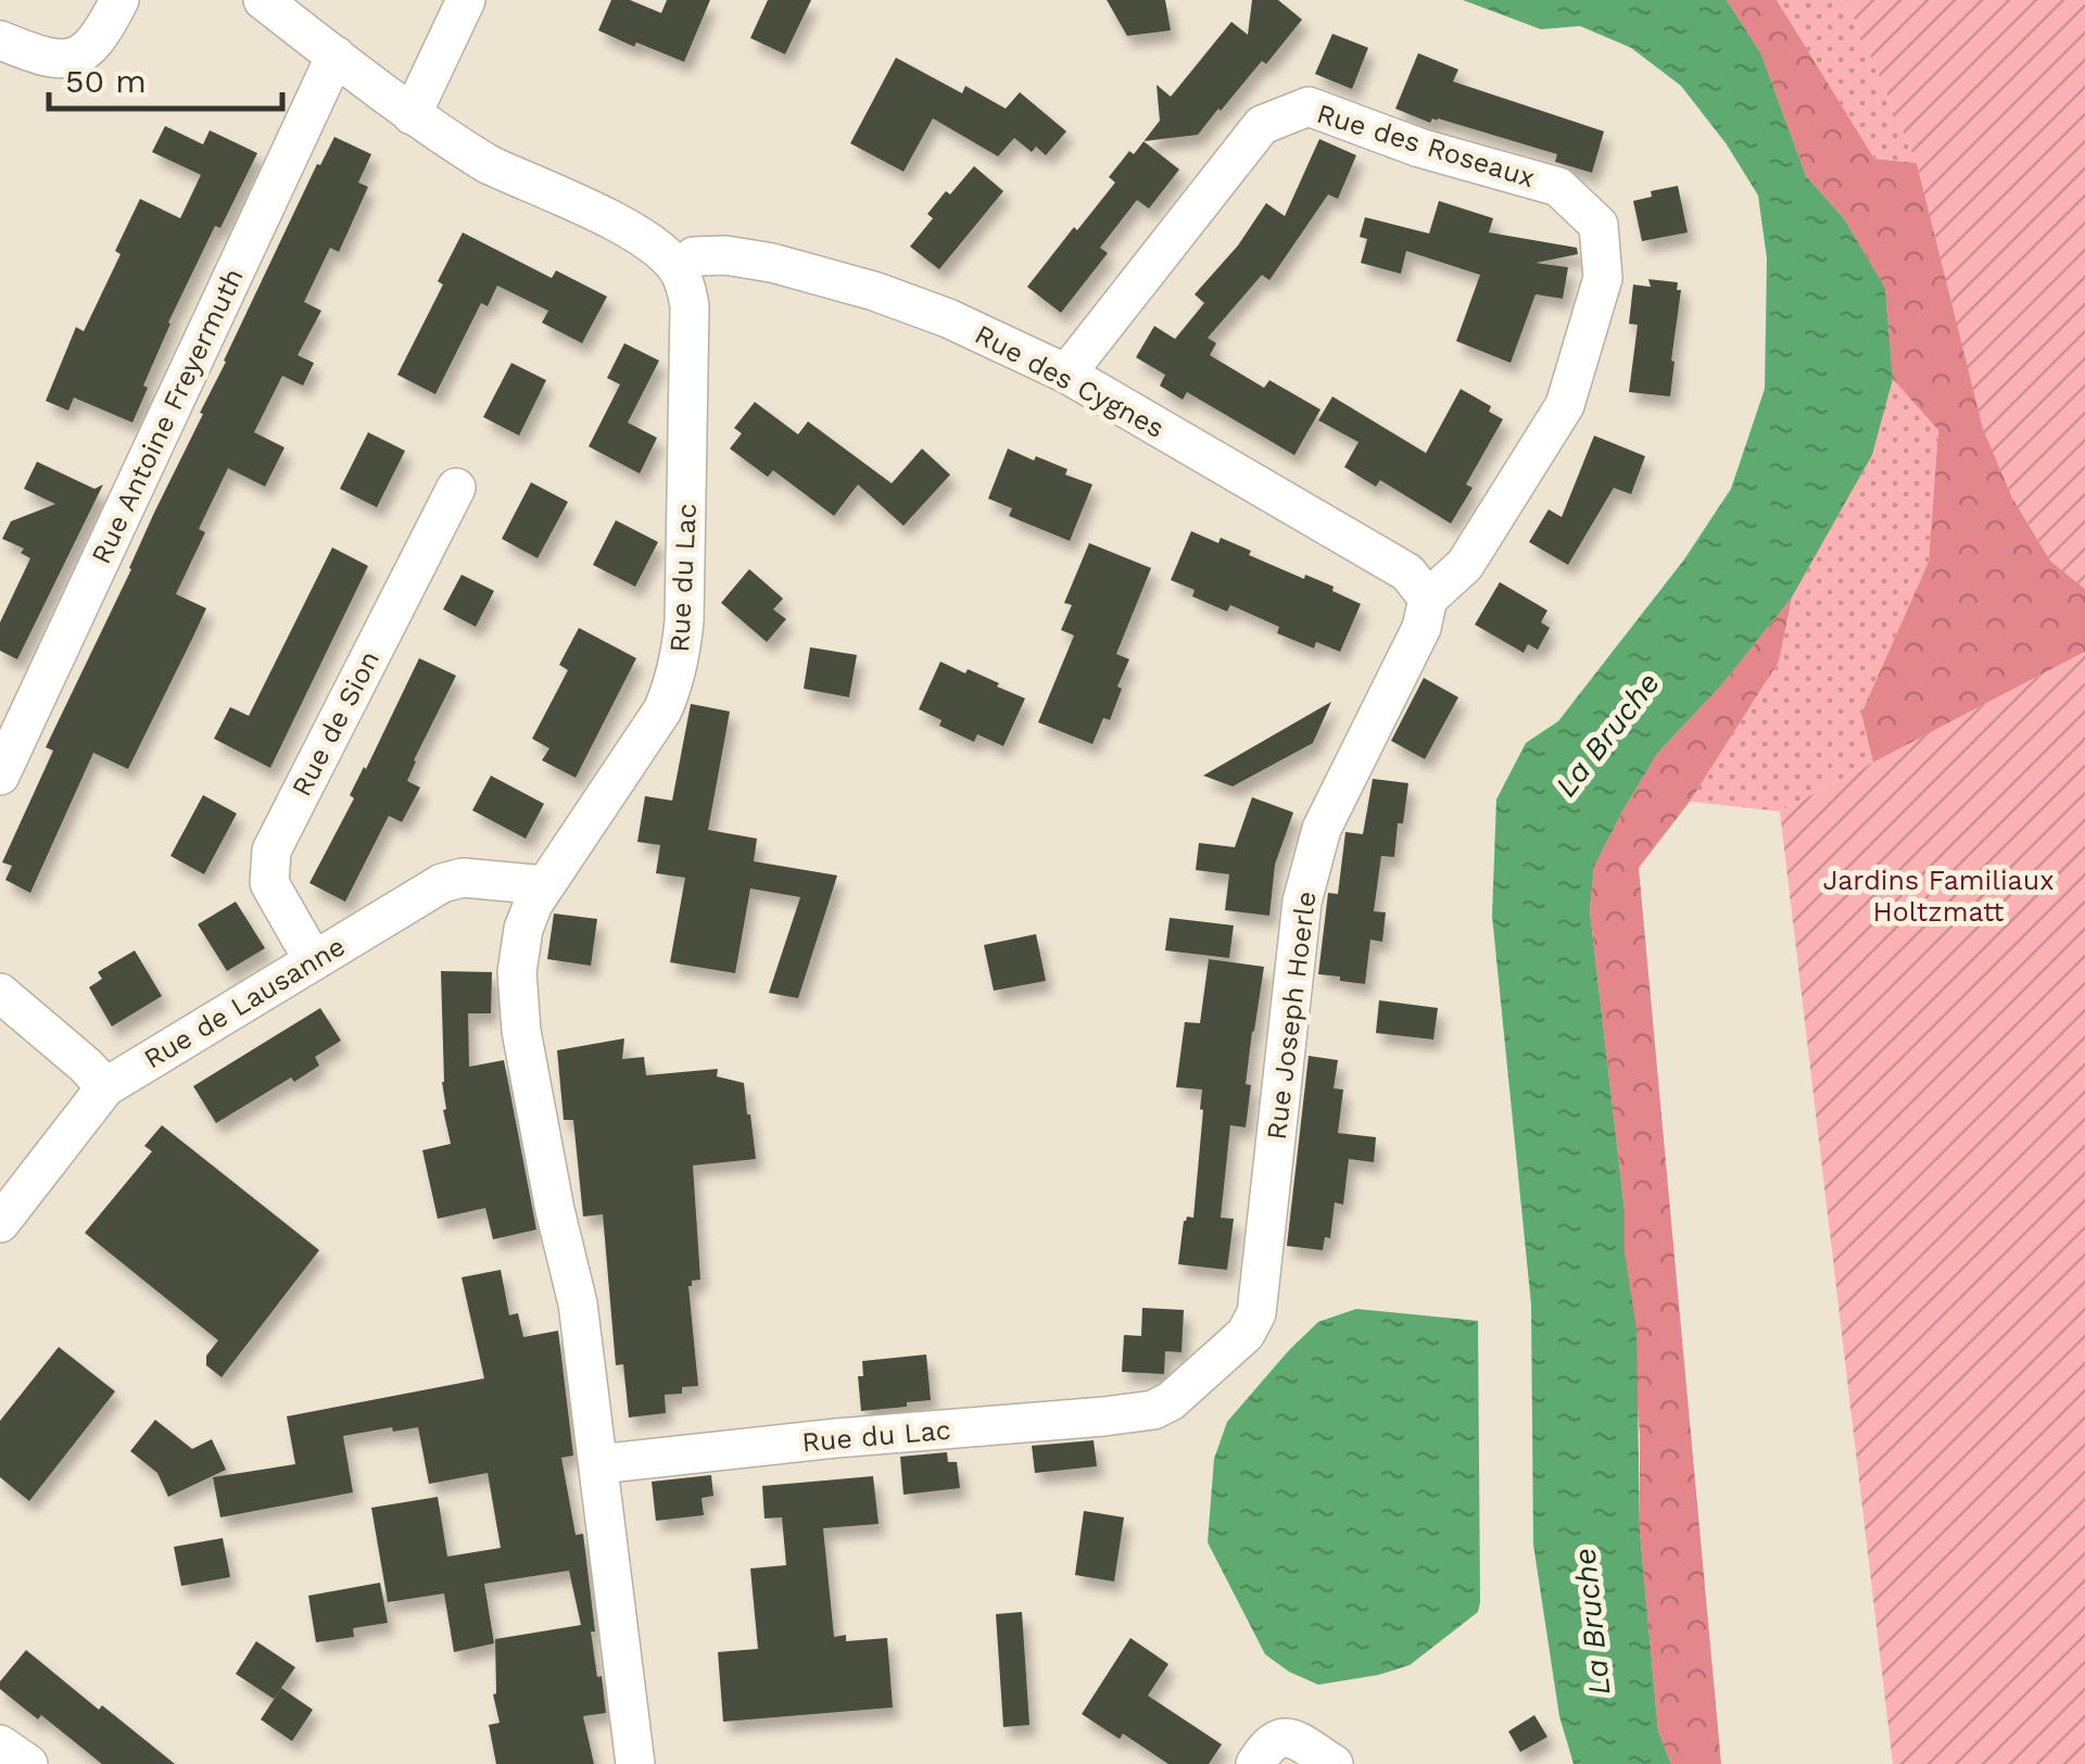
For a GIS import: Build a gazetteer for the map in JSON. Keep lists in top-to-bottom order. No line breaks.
{"streets":{"street":["Rue des Roseaux","Rue des Cygnes","Rue Antoine Freyermuth","Rue du Lac","Rue de Sion","Rue de Lausanne","Rue Joseph Hoerle"]},"crossings":[["Rue des Roseaux","Rue des Cygnes"],["Rue des Roseaux","Rue Joseph Hoerle"],["Rue des Cygnes","Rue du Lac"],["Rue des Cygnes","Rue Joseph Hoerle"],["Rue du Lac","Rue de Lausanne"],["Rue du Lac","Rue Joseph Hoerle"],["Rue de Sion","Rue de Lausanne"]],"water":["La Bruche"],"parks":["Jardins Familiaux Holtzmatt"],"scale_bar":"50 m"}
